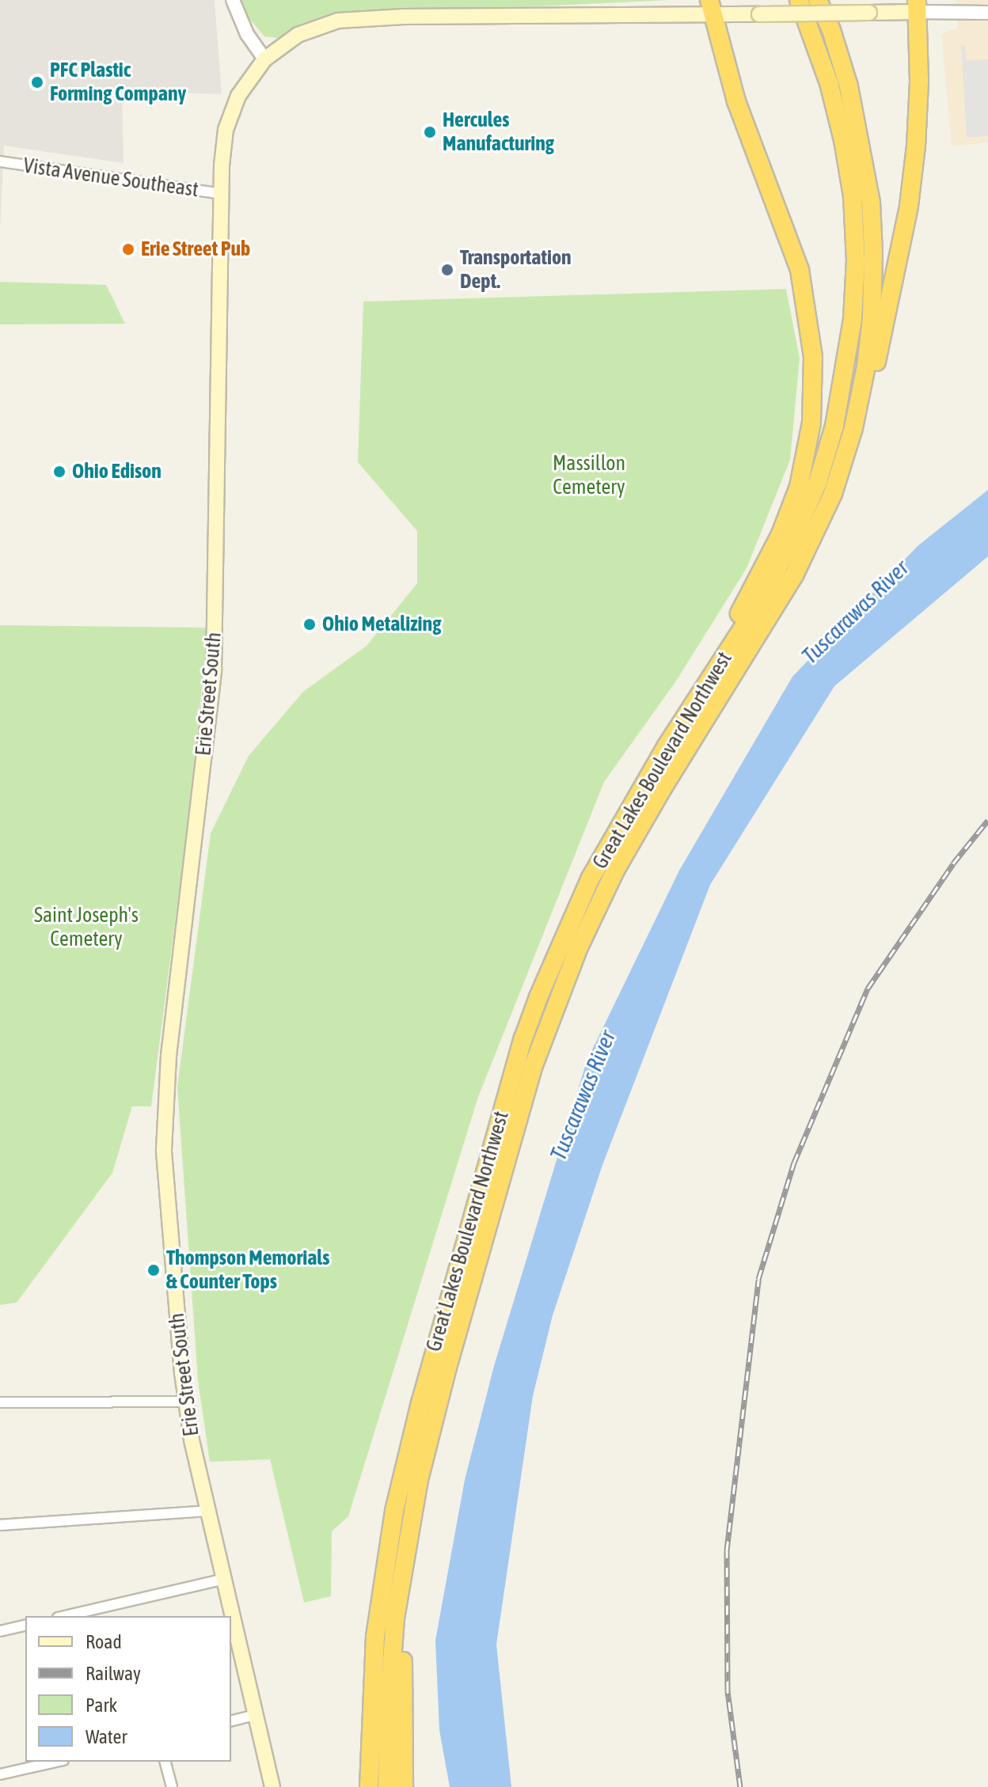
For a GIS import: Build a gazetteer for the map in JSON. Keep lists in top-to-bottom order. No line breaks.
{"streets":{"highway":["Great Lakes Boulevard Northwest"],"main road":["Erie Street South"],"street":["Vista Avenue Southeast"]},"crossings":[["Vista Avenue Southeast","Erie Street South"]],"water":["Tuscarawas River"],"parks":["Massillon Cemetery","Saint Joseph's Cemetery"],"places":["PFC Plastic Forming Company","Hercules Manufacturing","Erie Street Pub","Transportation Dept.","Ohio Edison","Ohio Metalizing","Thompson Memorials & Counter Tops"],"legend":["Road","Railway","Park","Water"]}
